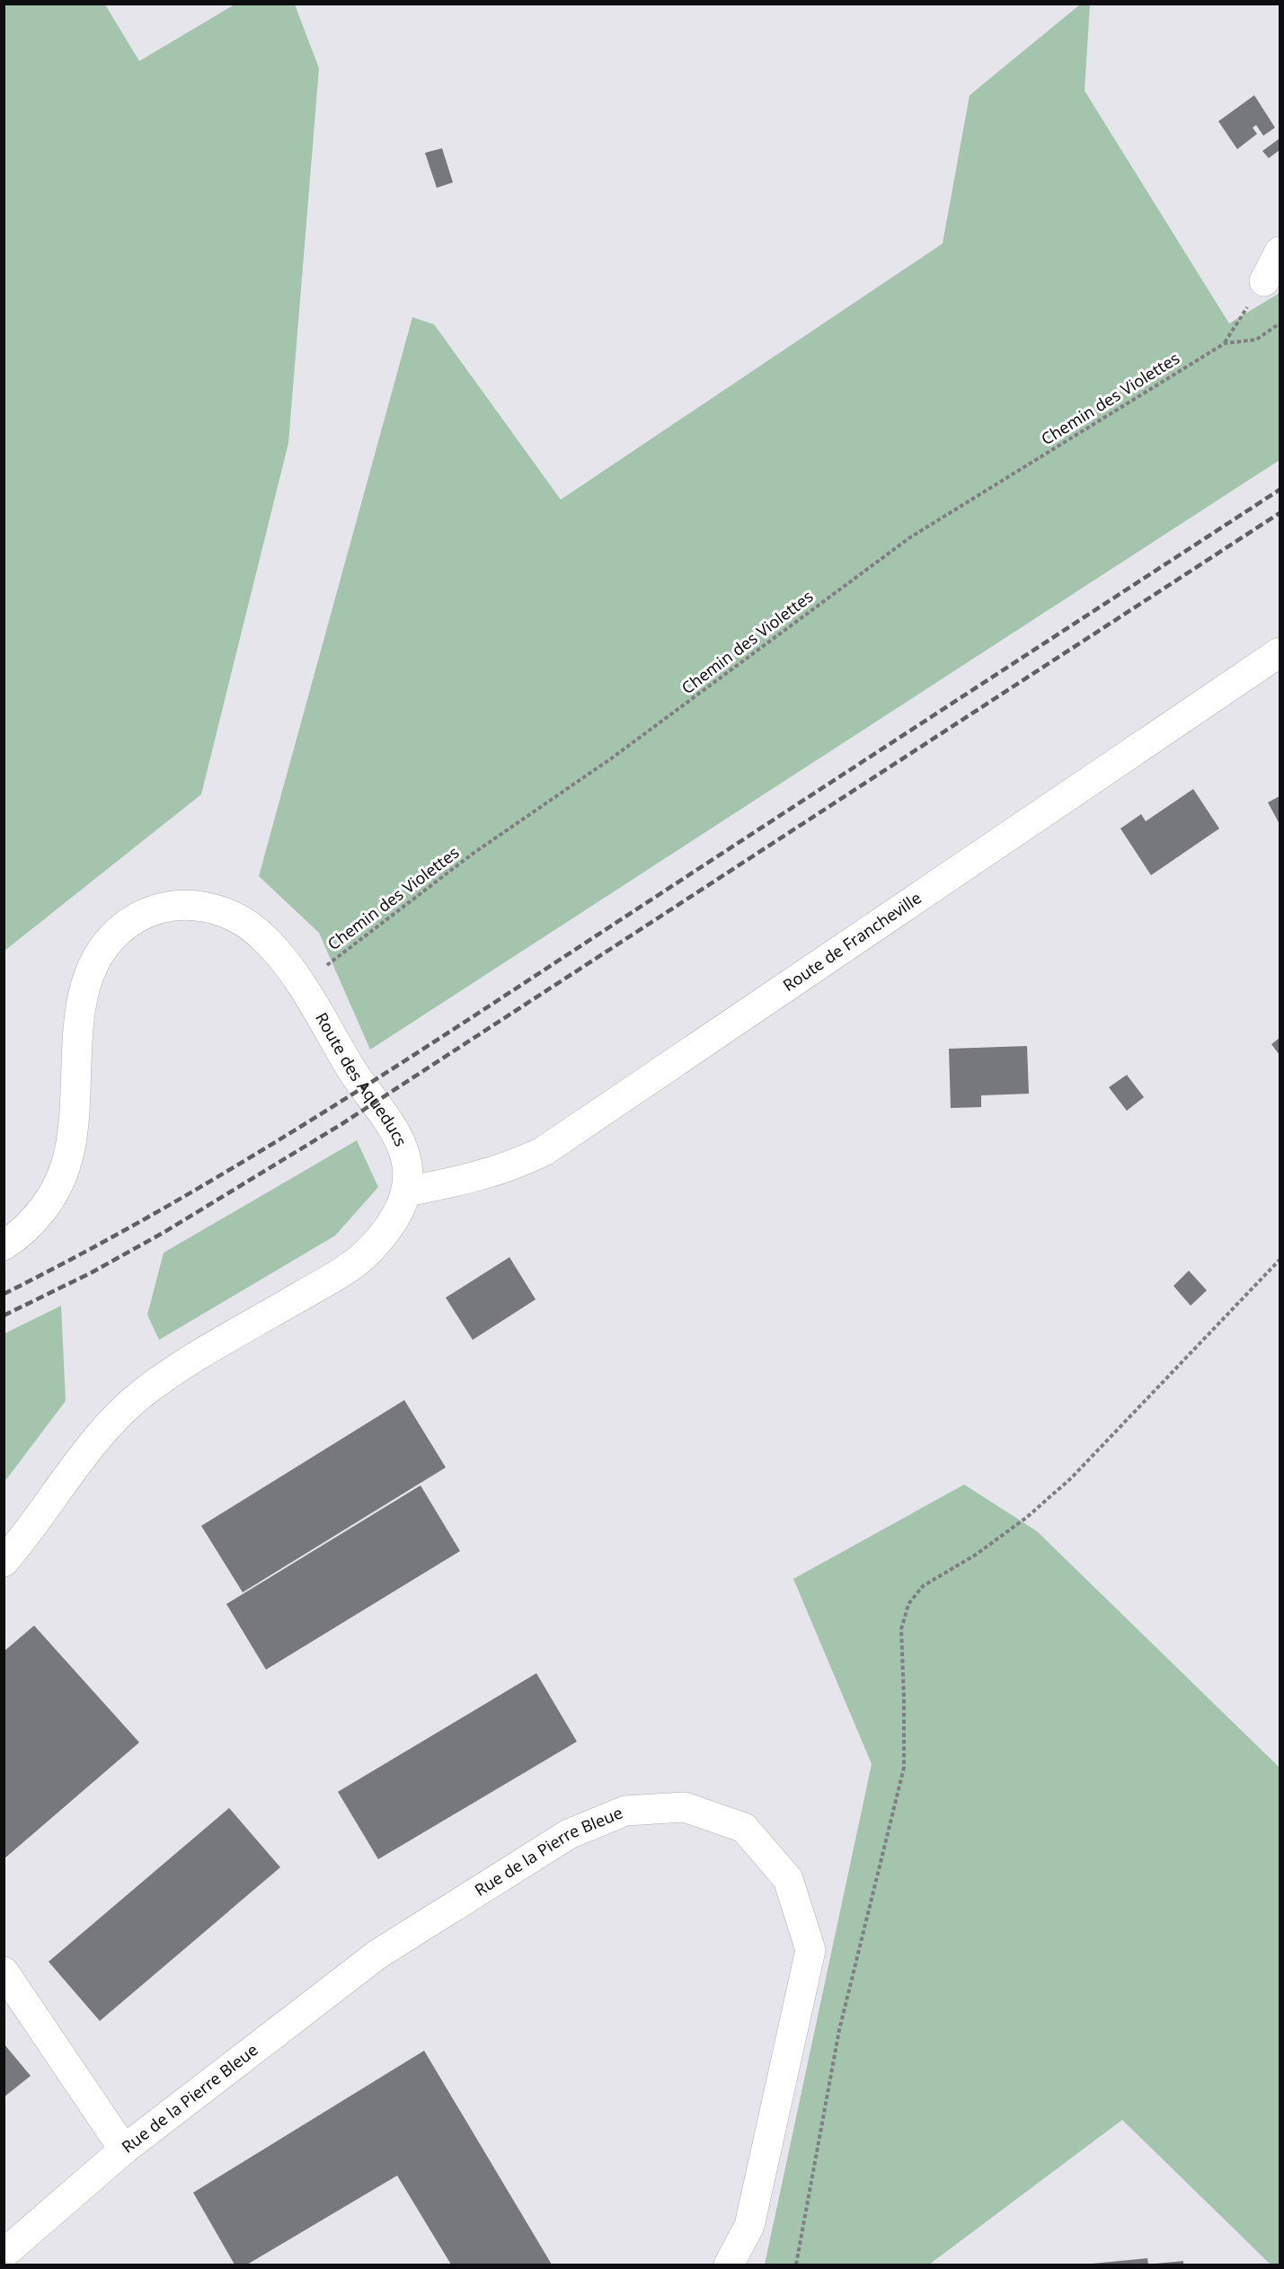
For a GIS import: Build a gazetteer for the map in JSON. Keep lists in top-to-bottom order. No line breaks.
{"streets":{"street":["Route de Francheville","Route des Aqueducs","Rue de la Pierre Bleue"],"path":["Chemin des Violettes"]},"crossings":[["Chemin des Violettes","Route des Aqueducs"],["Route de Francheville","Route des Aqueducs"]]}
